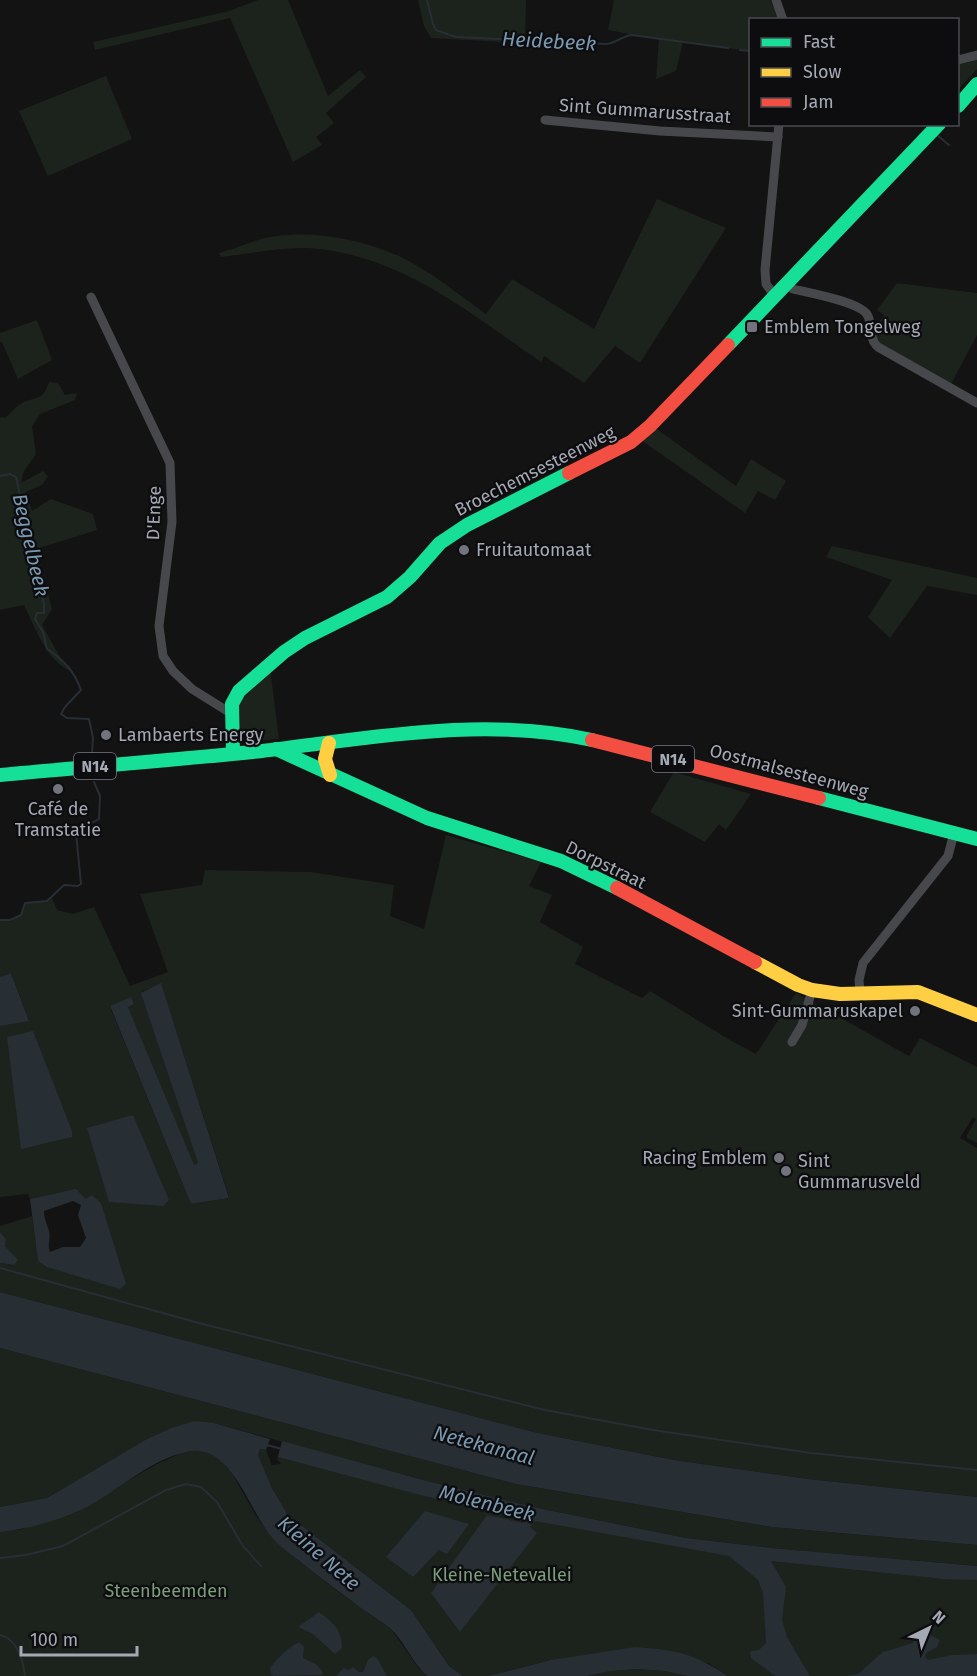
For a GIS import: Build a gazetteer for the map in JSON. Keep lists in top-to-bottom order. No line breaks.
{"streets":{"street":["Sint Gummarusstraat","Broechemsesteenweg","D'Enge","N14","Oostmalsesteenweg","Dorpstraat"]},"crossings":[["Broechemsesteenweg","D'Enge"],["Broechemsesteenweg","N14"],["Broechemsesteenweg","Oostmalsesteenweg"],["N14","Oostmalsesteenweg"],["Oostmalsesteenweg","Dorpstraat"]],"water":["Heidebeek","Beggelbeek","Netekanaal","Molenbeek","Kleine Nete"],"parks":["Kleine-Netevallei","Steenbeemden"],"places":{"transit":["Emblem Tongelweg"],"other":["Fruitautomaat","Lambaerts Energy","Café de Tramstatie","Sint-Gummaruskapel","Racing Emblem","Sint Gummarusveld"]},"legend":["Fast","Slow","Jam"],"scale_bar":"100 m","north":"top right"}
